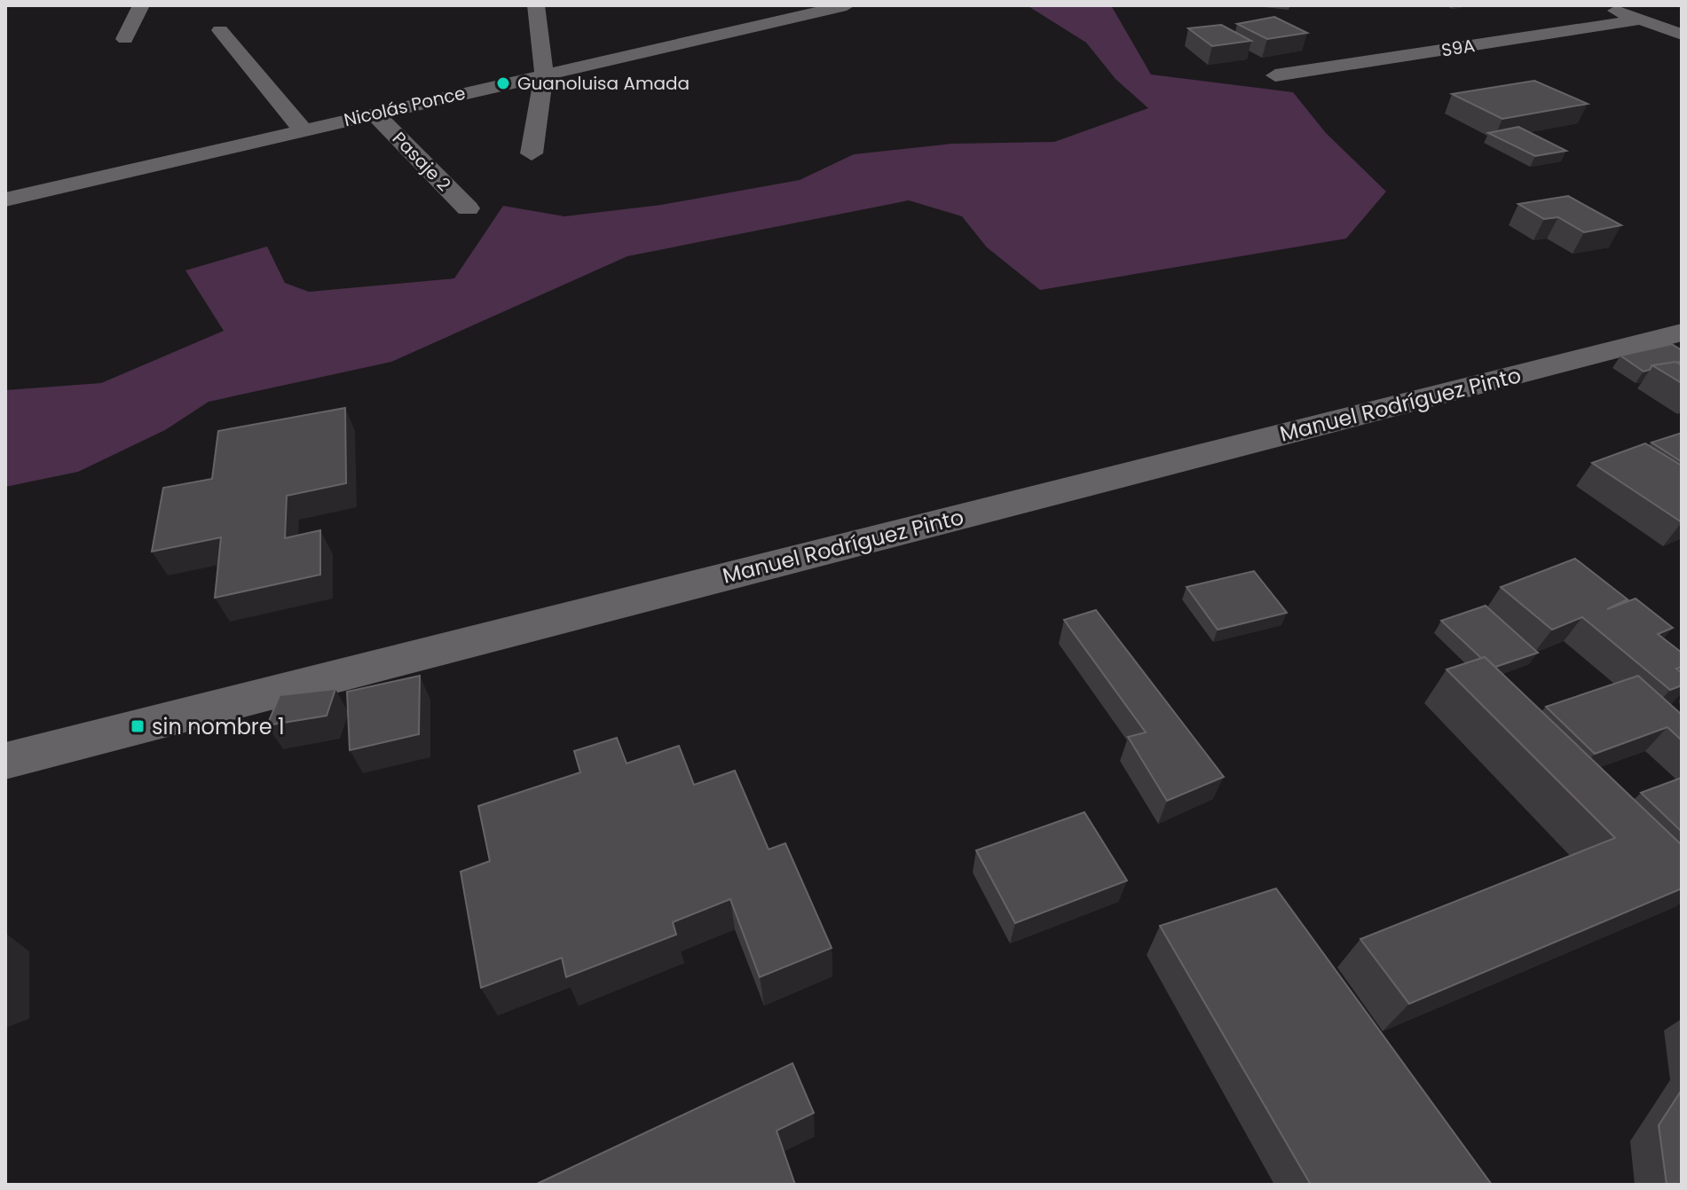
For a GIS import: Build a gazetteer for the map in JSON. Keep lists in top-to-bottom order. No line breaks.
{"streets":{"street":["S9A","Nicolás Ponce","Pasaje 2","Manuel Rodríguez Pinto"]},"crossings":[["Nicolás Ponce","Pasaje 2"]],"places":{"other":["Guanoluisa Amada"],"transit":["sin nombre 1"]}}
